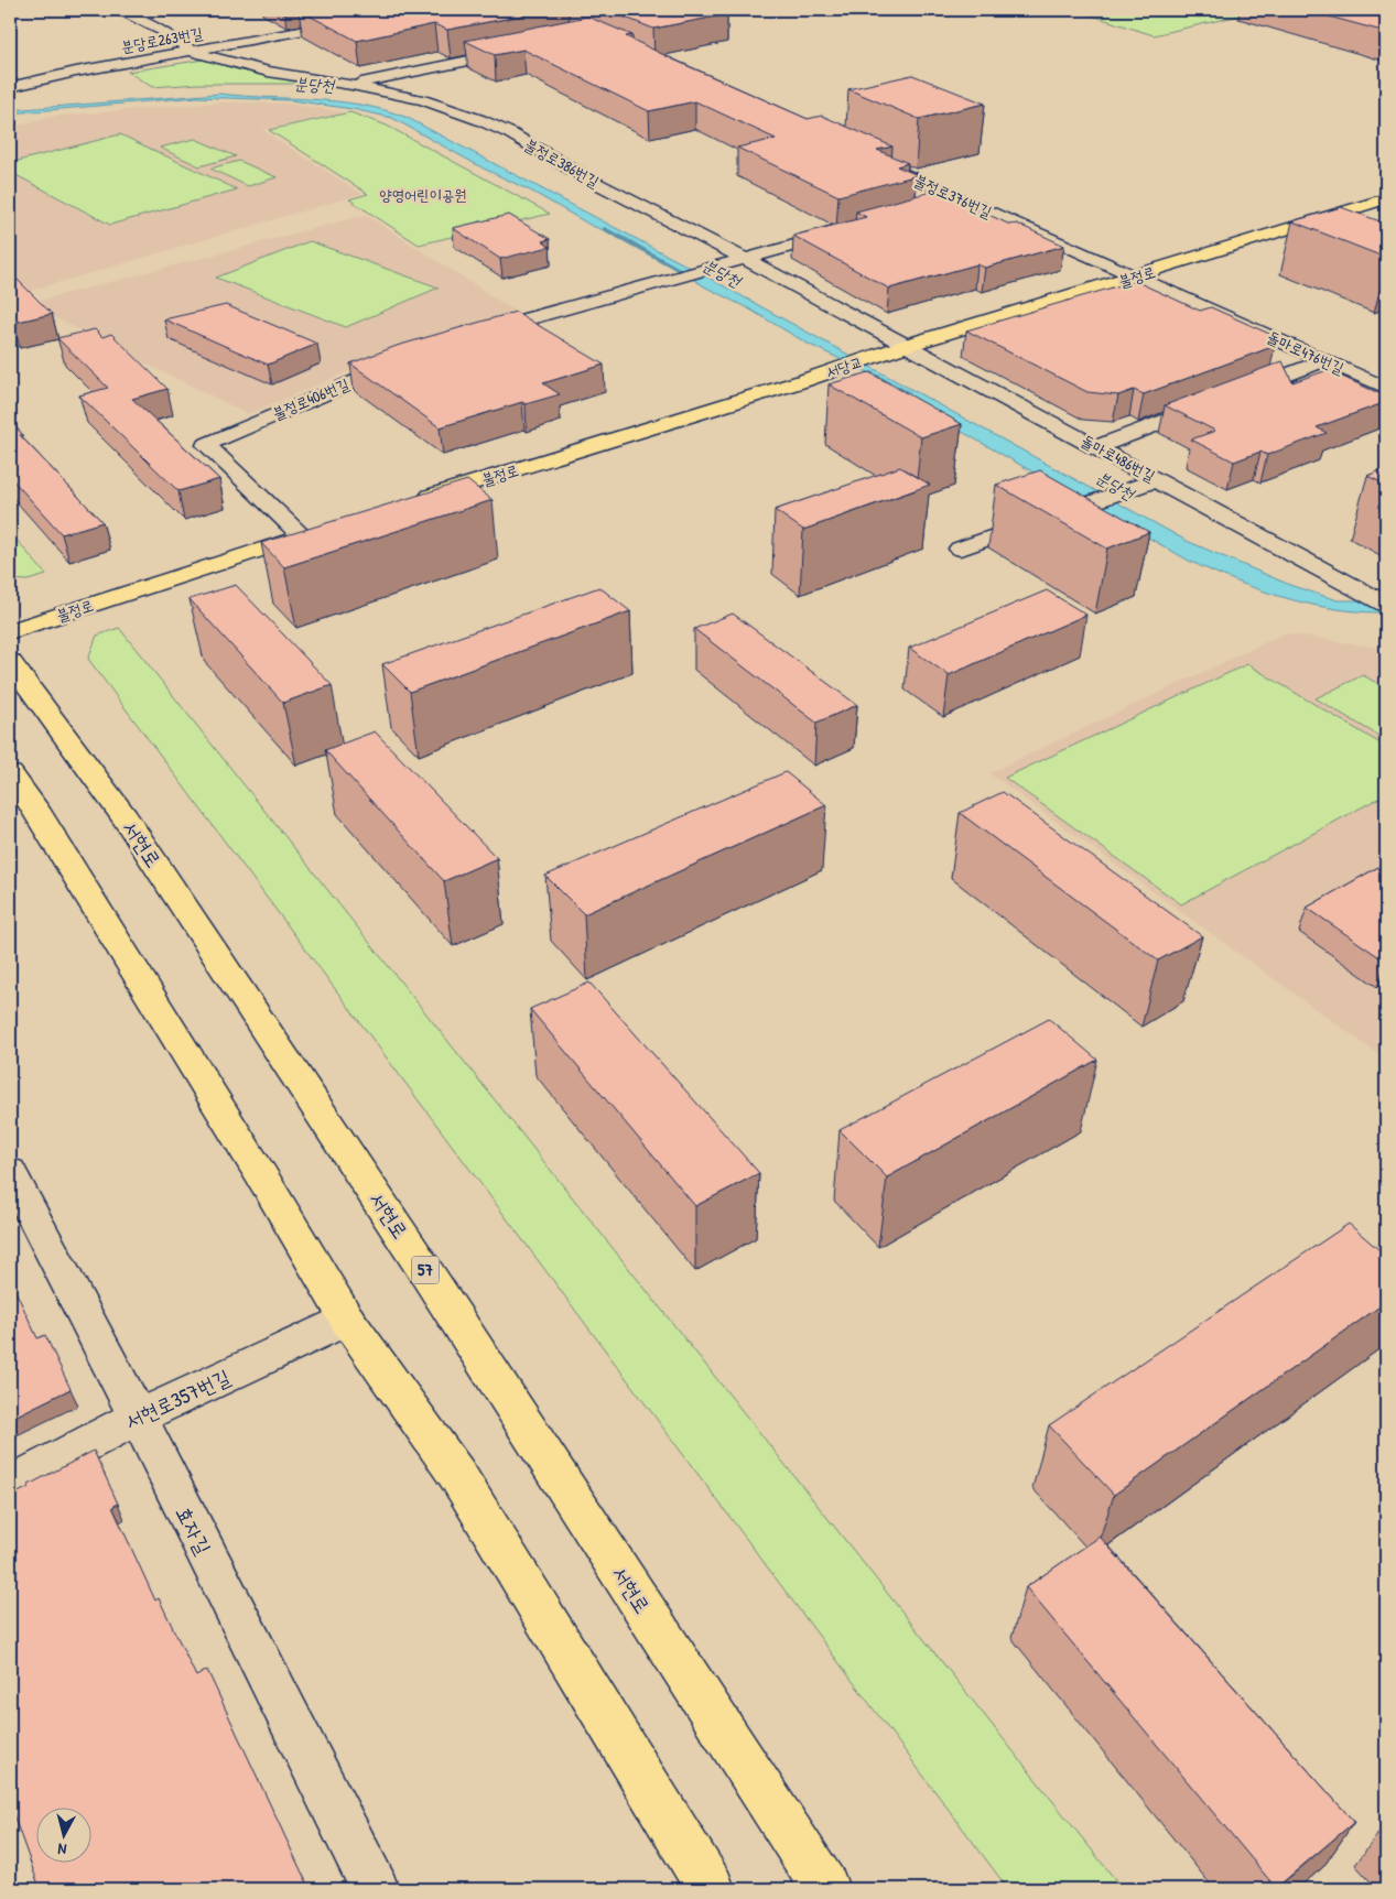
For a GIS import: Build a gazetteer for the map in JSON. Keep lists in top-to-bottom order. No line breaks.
{"streets":{"main road":["불정로","서당교","서현로","57"],"street":["분당로263번길","불정로386번길","불정로376번길","돌마로476번길","불정로406번길","돌마로486번길","서현로357번길","효자길"]},"crossings":[["분당로263번길","불정로386번길"],["불정로386번길","불정로"],["불정로386번길","서당교"],["불정로386번길","돌마로486번길"],["불정로376번길","불정로"],["불정로376번길","돌마로476번길"],["불정로","돌마로476번길"],["불정로","서당교"],["불정로","불정로406번길"],["불정로","돌마로486번길"],["서당교","돌마로486번길"],["서현로357번길","효자길"]],"water":["분당천"],"parks":["양영어린이공원"],"north":"bottom"}
